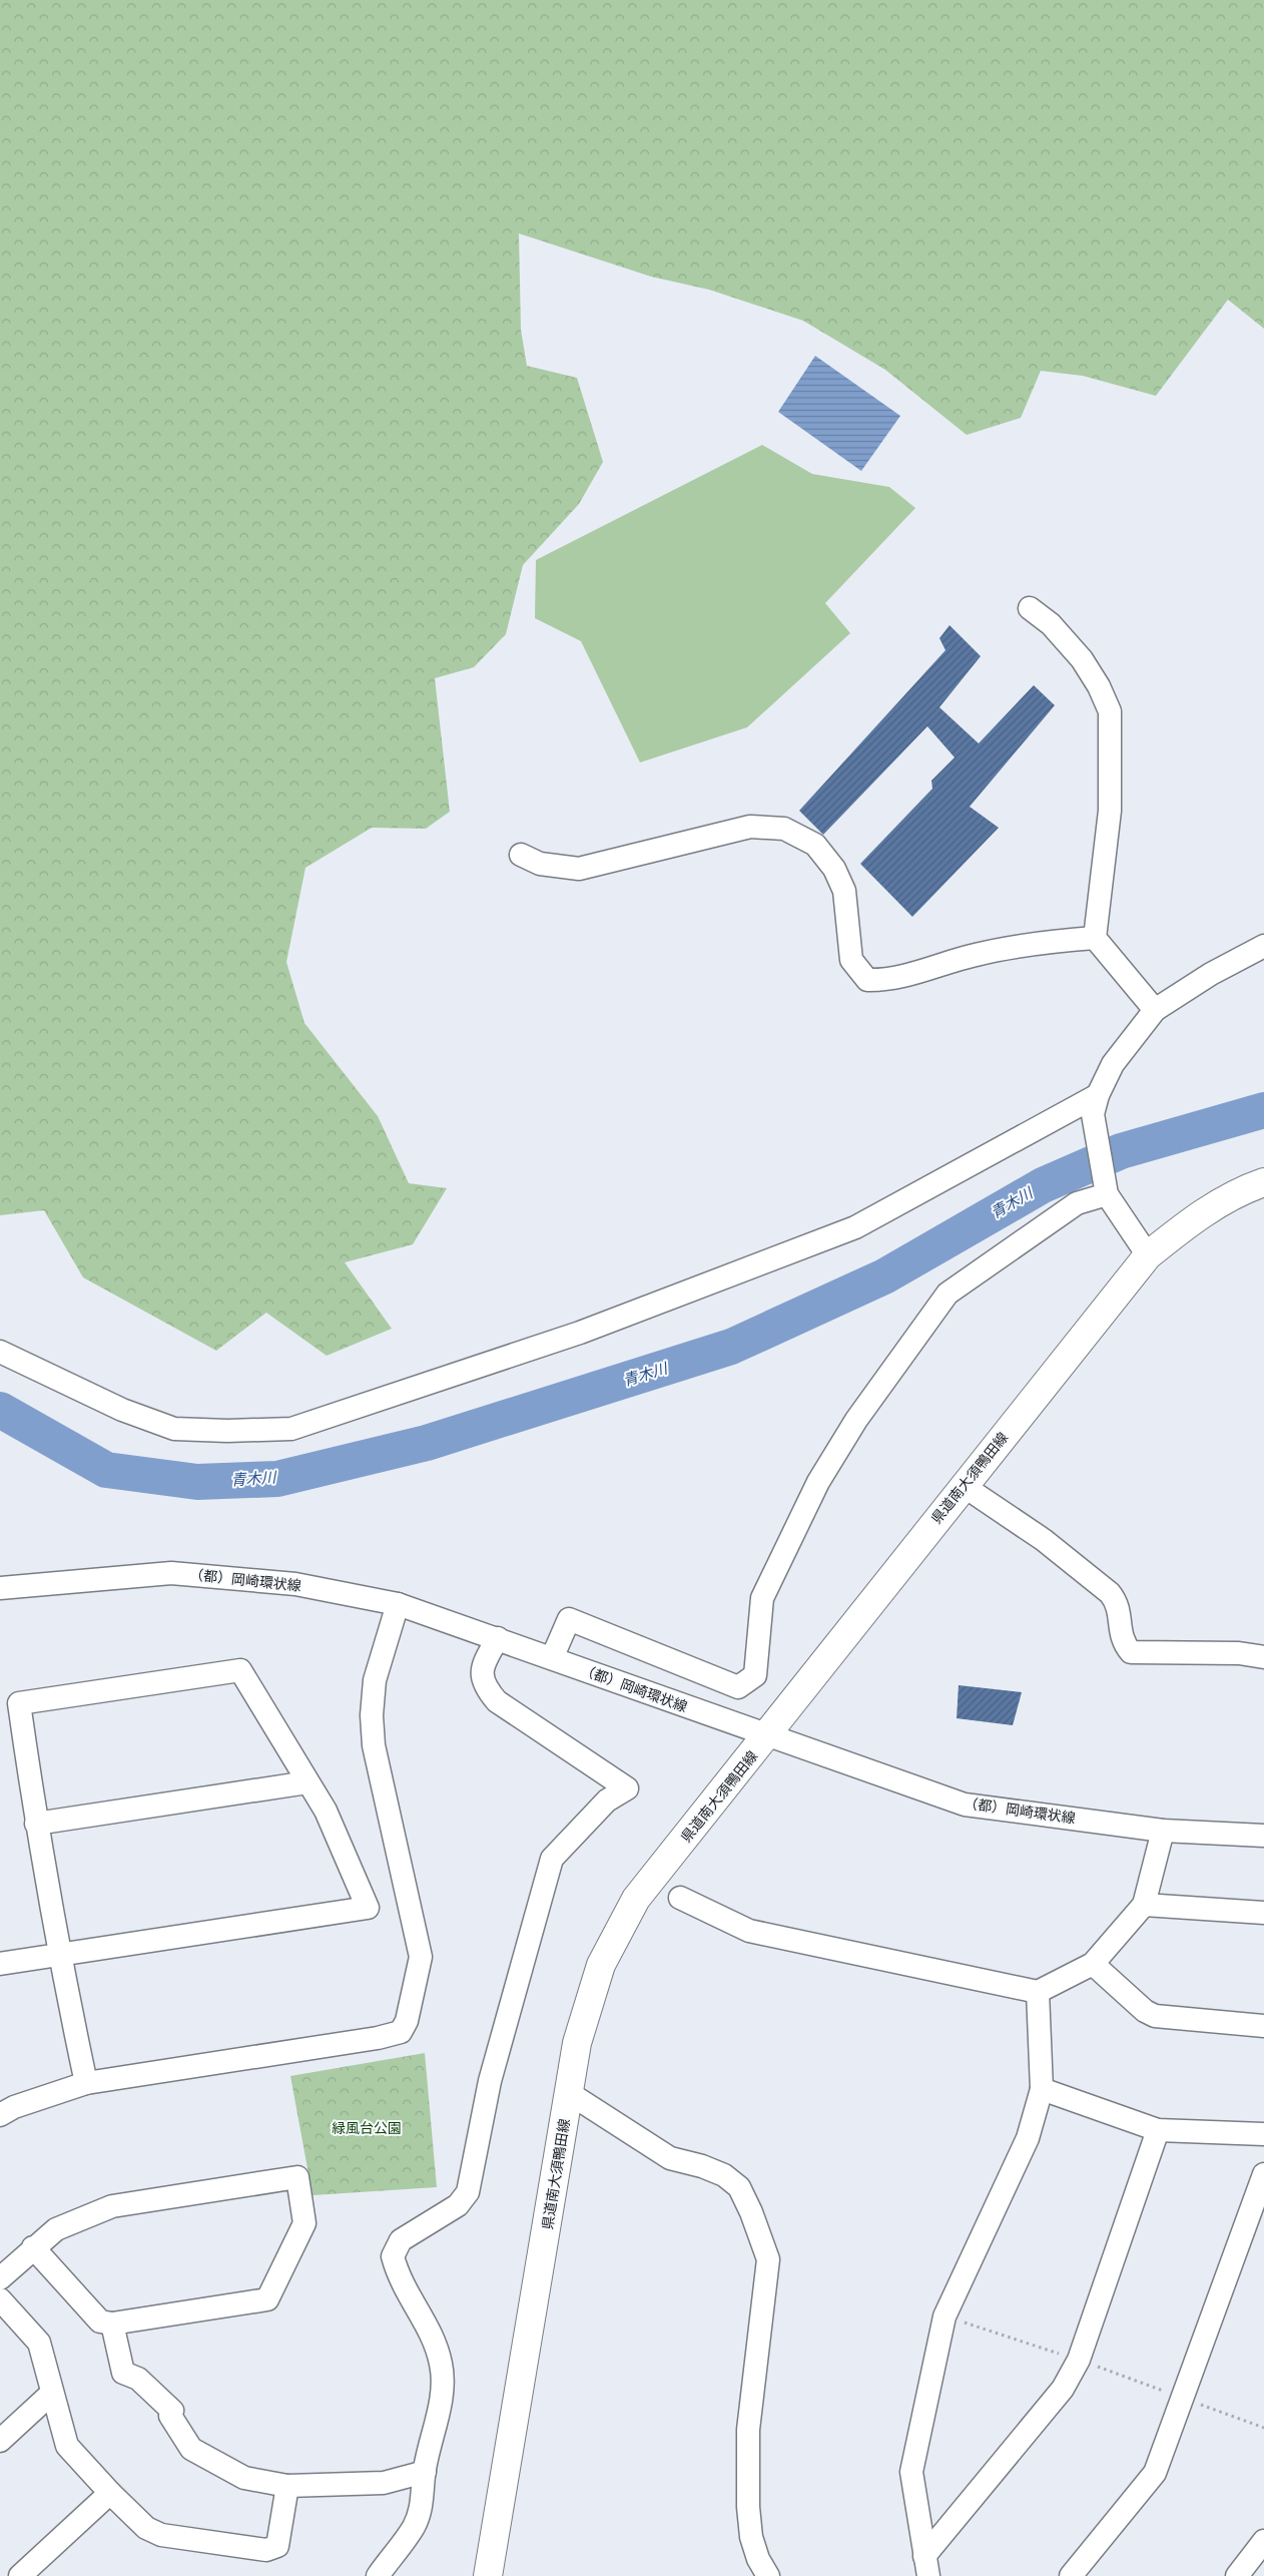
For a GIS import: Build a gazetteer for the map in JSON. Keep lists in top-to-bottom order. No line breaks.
{"streets":{"main road":["県道南大須鴨田線"],"street":["（都）岡崎環状線"]},"crossings":[["県道南大須鴨田線","（都）岡崎環状線"]],"water":["青木川"],"parks":["緑風台公園"]}
